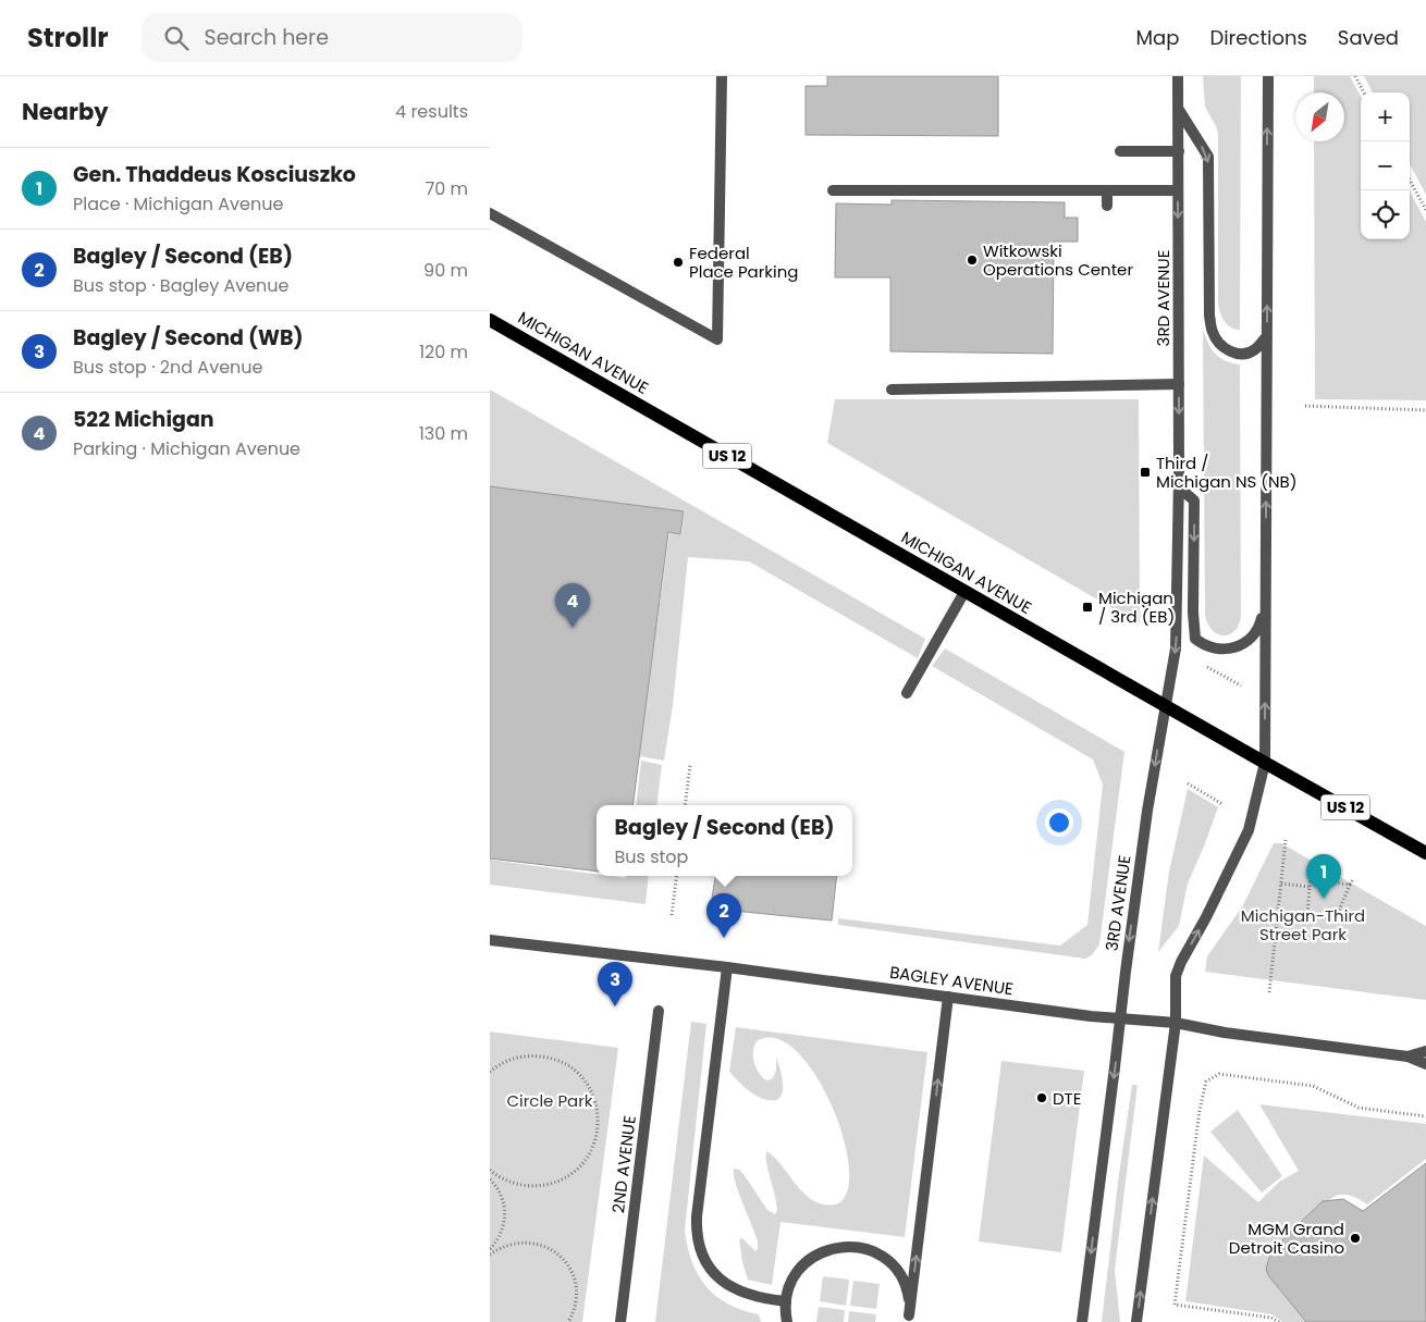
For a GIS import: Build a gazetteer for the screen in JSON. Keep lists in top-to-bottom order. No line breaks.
{"streets":{"main road":["MICHIGAN AVENUE","US 12"],"street":["3RD AVENUE","BAGLEY AVENUE","2ND AVENUE"]},"crossings":[["3RD AVENUE","MICHIGAN AVENUE"],["3RD AVENUE","BAGLEY AVENUE"]],"parks":["Michigan-Third Street Park","Circle Park"],"places":{"other":["Witkowski Operations Center","Federal Place Parking","DTE","MGM Grand Detroit Casino"],"transit":["Third / Michigan NS (NB)","Michigan / 3rd (EB)"]},"north":"bottom left","page":{"header":"Strollr","search":"Search here","nav":["Map","Directions","Saved"],"heading":["Nearby","4 results"],"map_buttons":["+","−"],"list":[{"mark":"1","name":"Gen. Thaddeus Kosciuszko","note":"Place · Michigan Avenue","value":"70 m"},{"mark":"2","name":"Bagley / Second (EB)","note":"Bus stop · Bagley Avenue","value":"90 m"},{"mark":"3","name":"Bagley / Second (WB)","note":"Bus stop · 2nd Avenue","value":"120 m"},{"mark":"4","name":"522 Michigan","note":"Parking · Michigan Avenue","value":"130 m"}],"pins":["4","1","2","3"],"popup":["Bagley / Second (EB)","Bus stop"]}}
